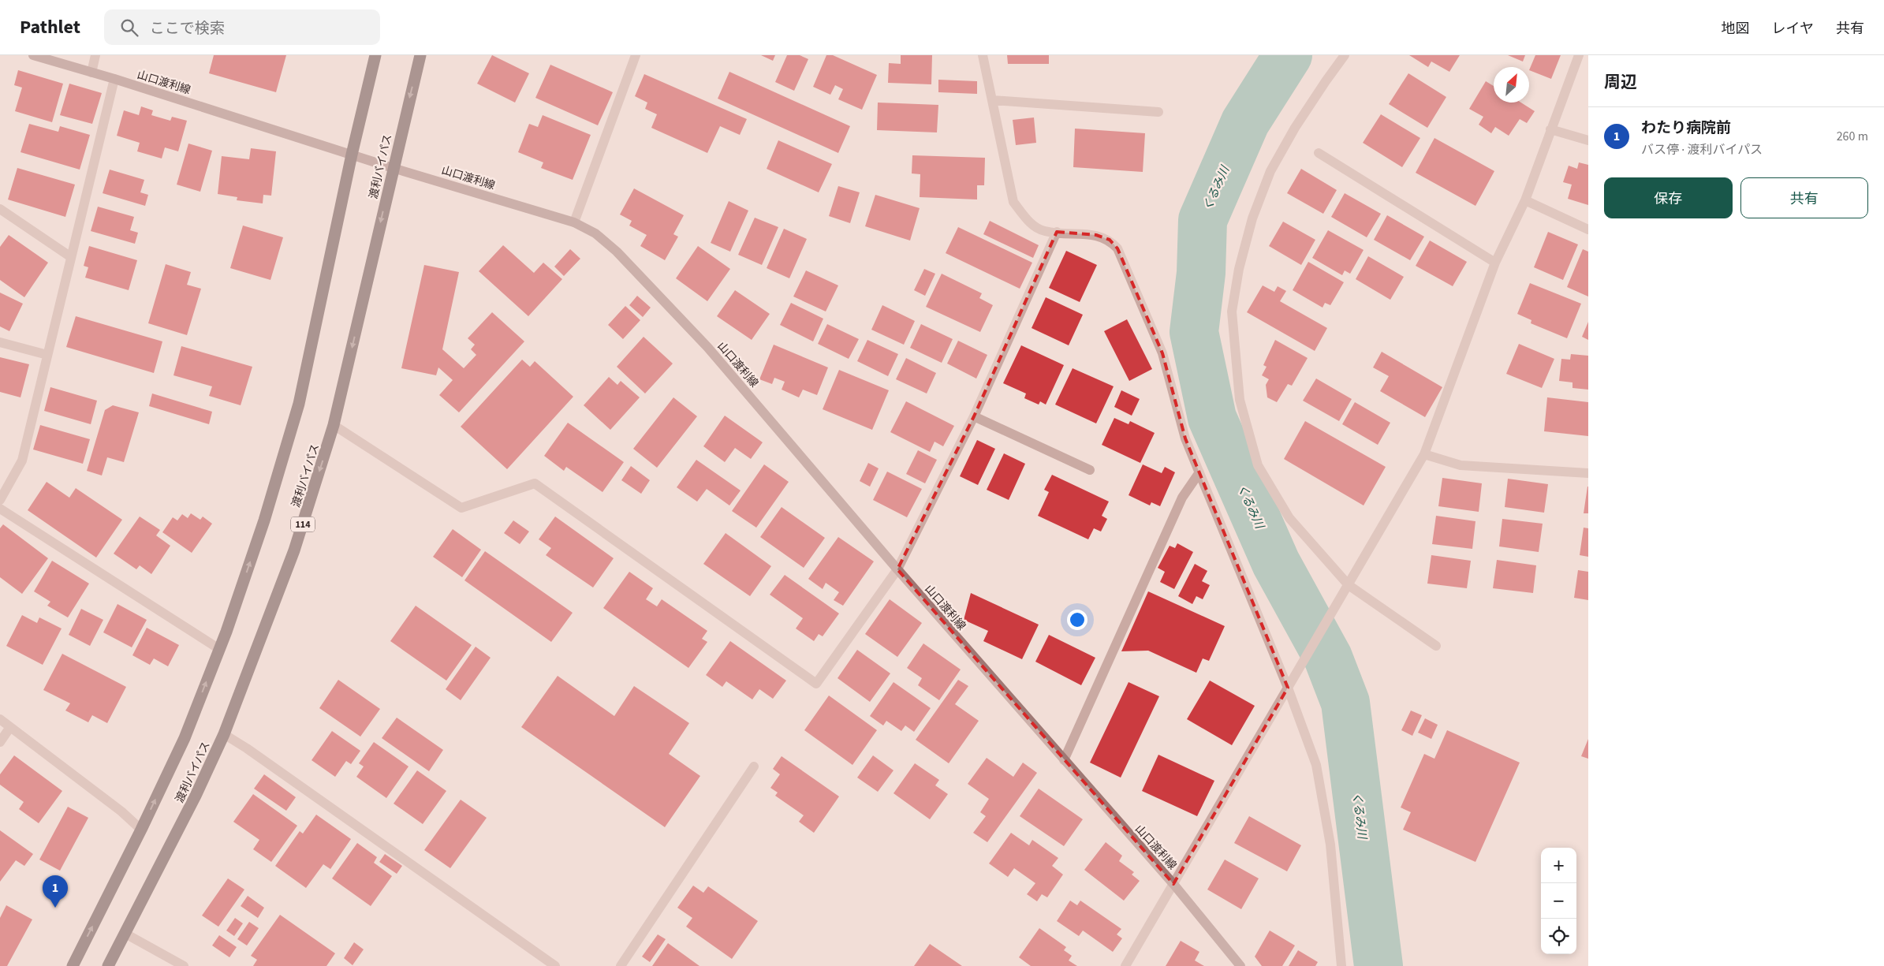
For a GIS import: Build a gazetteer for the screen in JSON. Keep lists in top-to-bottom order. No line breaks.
{"streets":{"highway":["渡利バイパス","114"],"main road":["山口渡利線"]},"crossings":[["山口渡利線","渡利バイパス"]],"water":["くるみ川"],"north":"top right","page":{"header":"Pathlet","search":"ここで検索","nav":["地図","レイヤ","共有"],"heading":"周辺","list":[{"mark":"1","name":"わたり病院前","note":"バス停 · 渡利バイパス","value":"260 m"}],"buttons":["保存","共有"],"map_buttons":["+","−"],"pins":"1"}}
